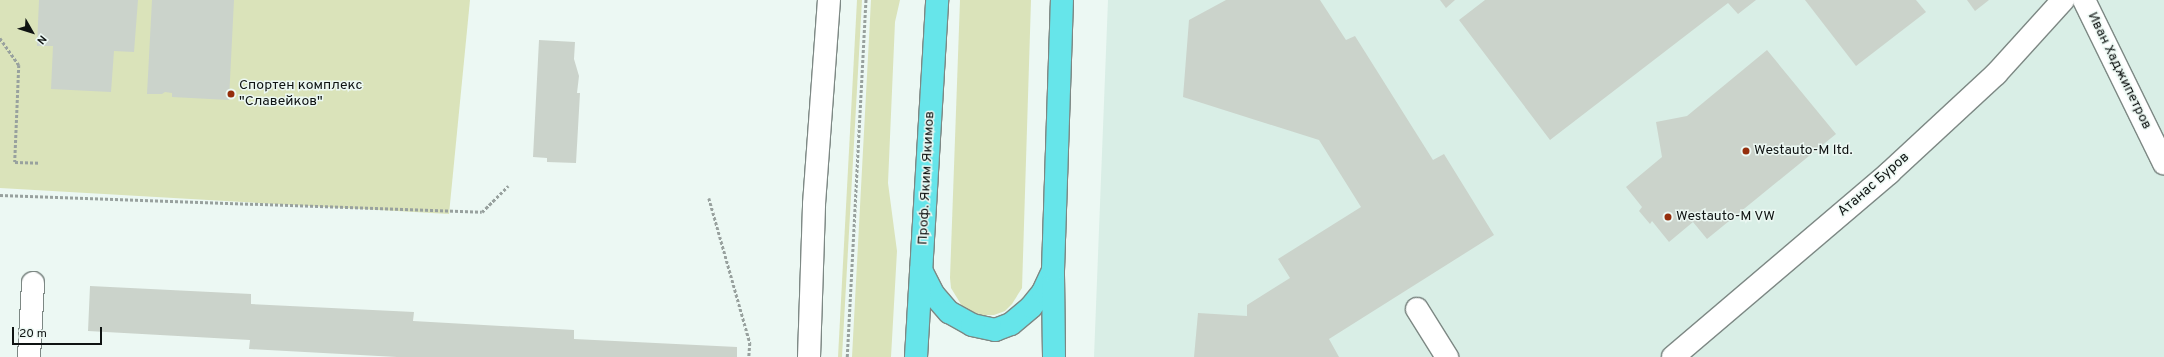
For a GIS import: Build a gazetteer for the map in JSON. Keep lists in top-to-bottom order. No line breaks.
{"streets":{"highway":["Проф. Яким Якимов"],"street":["Иван Хаджипетров","Атанас Буров"]},"places":["Спортен комплекс \"Славейков\"","Westauto-M ltd.","Westauto-M VW"],"scale_bar":"20 m","north":"bottom right"}
